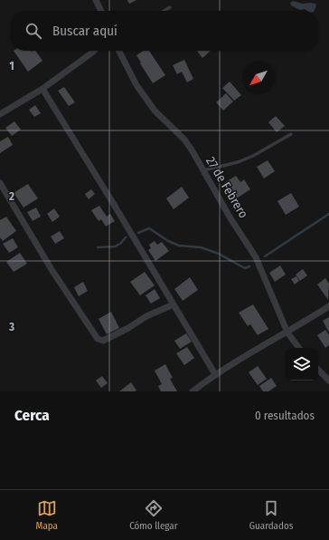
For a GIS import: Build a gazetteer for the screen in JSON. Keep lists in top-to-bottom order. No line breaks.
{"streets":{"street":["27 de Febrero"]},"north":"bottom left","page":{"search":"Buscar aquí","heading":["Cerca","0 resultados"],"nav":["Mapa","Cómo llegar","Guardados"]},"grid":{"rows":["1","2","3"]}}
